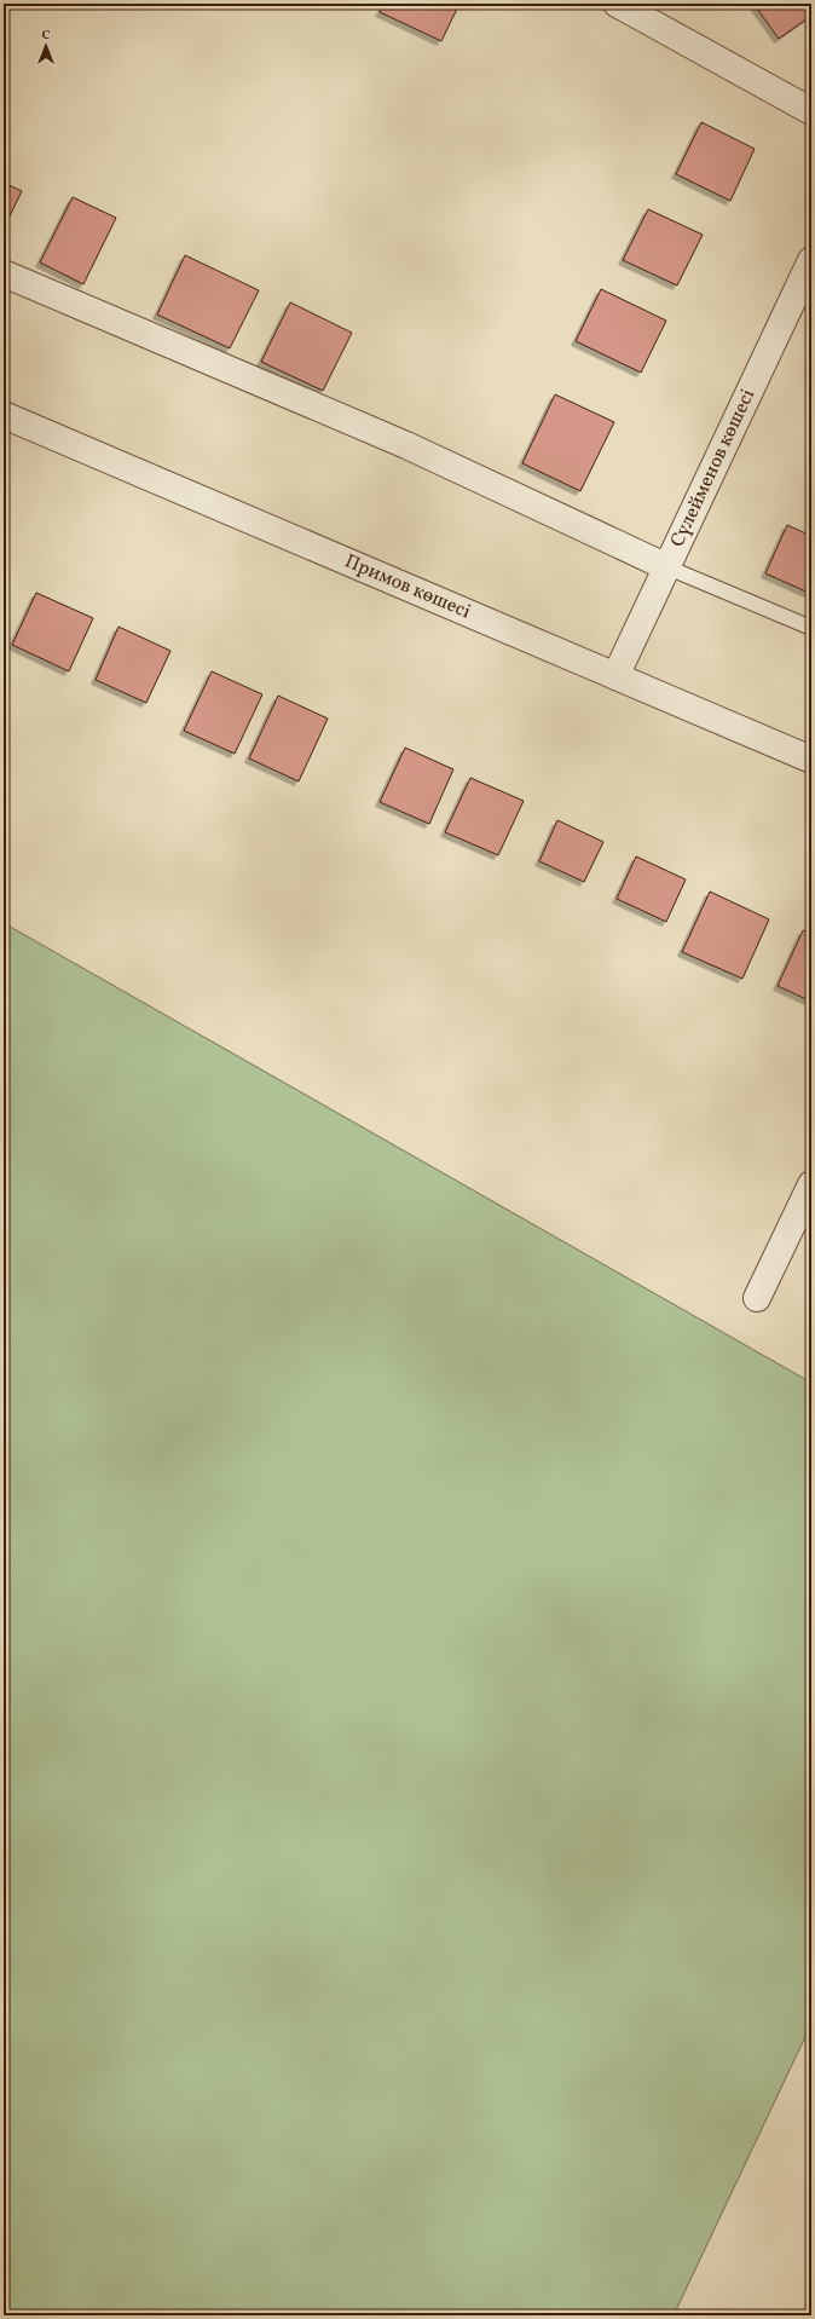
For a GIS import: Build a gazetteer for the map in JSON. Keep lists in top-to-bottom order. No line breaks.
{"streets":{"street":["Сүлейменов көшесі","Примов көшесі"]},"crossings":[["Сүлейменов көшесі","Примов көшесі"]],"north":"top"}
